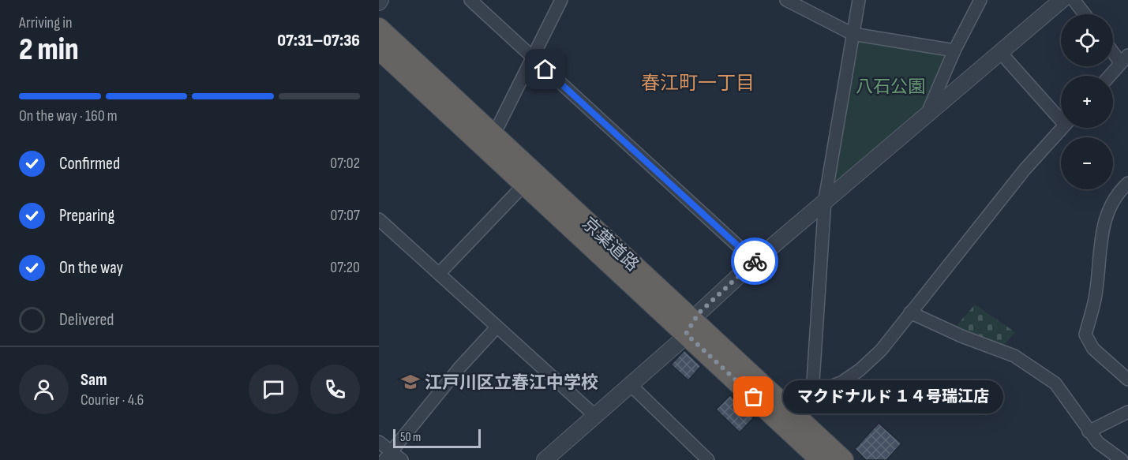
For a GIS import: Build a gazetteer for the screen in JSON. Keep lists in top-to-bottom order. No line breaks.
{"streets":{"highway":["京葉道路"]},"districts":["春江町一丁目"],"parks":["八石公園"],"places":{"school or university":["江戸川区立春江中学校"],"other":["マクドナルド １４号瑞江店"]},"scale_bar":"50 m","page":{"heading":["2 min","Arriving in","07:31–07:36"],"panel":["Sam","Courier · 4.6"],"map_buttons":["+","−"],"bar":"On the way · 160 m","list":[["Confirmed","07:02"],["Preparing","07:07"],["On the way","07:20"],"Delivered"],"bubble":"マクドナルド １４号瑞江店","scale":"50 m"}}
